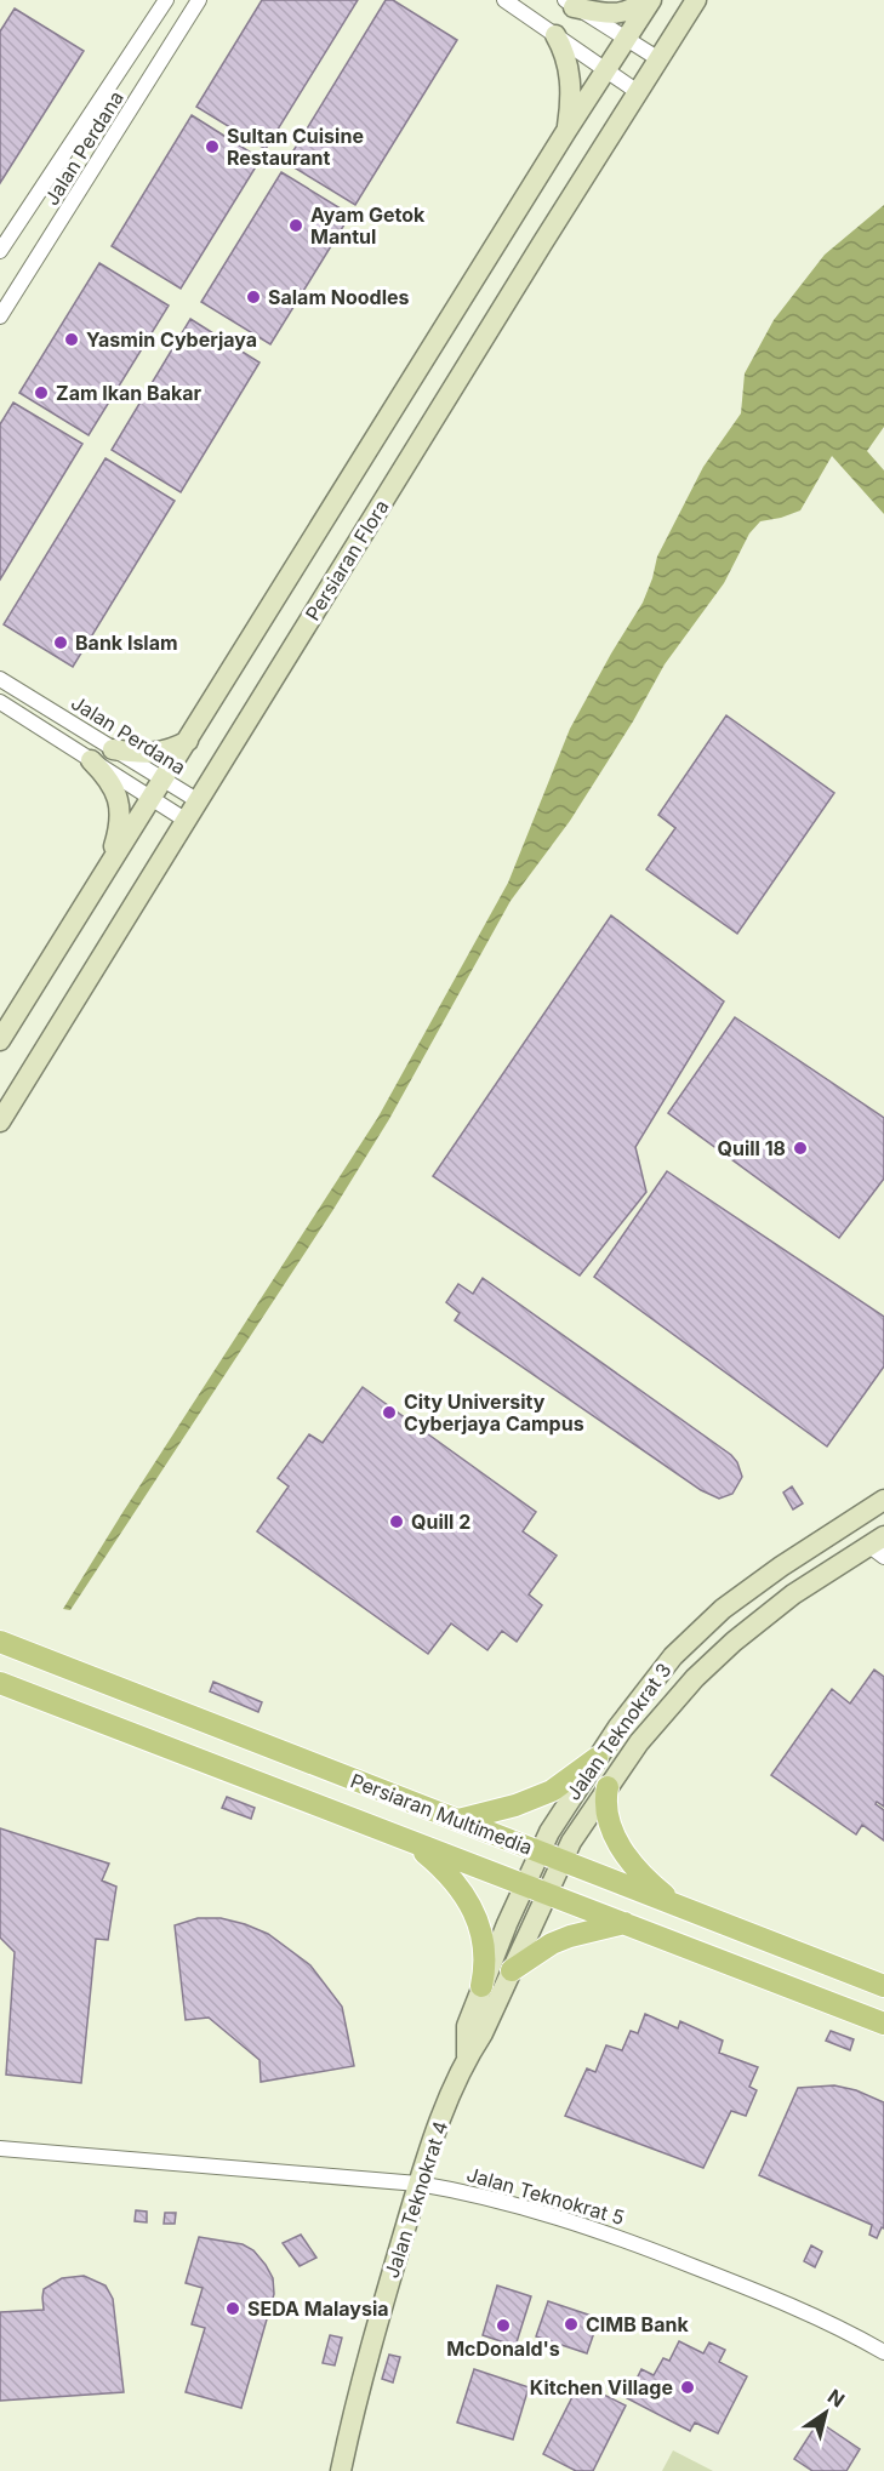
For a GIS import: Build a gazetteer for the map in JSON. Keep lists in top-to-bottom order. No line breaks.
{"streets":{"main road":["Persiaran Flora","Jalan Teknokrat 3","Persiaran Multimedia","Jalan Teknokrat 4"],"street":["Jalan Perdana","Jalan Teknokrat 5"]},"crossings":[["Jalan Perdana","Persiaran Flora"],["Jalan Teknokrat 3","Persiaran Multimedia"],["Jalan Teknokrat 3","Jalan Teknokrat 4"],["Persiaran Multimedia","Jalan Teknokrat 4"],["Jalan Teknokrat 5","Jalan Teknokrat 4"]],"places":["Sultan Cuisine Restaurant","Ayam Getok Mantul","Salam Noodles","Yasmin Cyberjaya","Zam Ikan Bakar","Bank Islam","Quill 18","City University Cyberjaya Campus","Quill 2","SEDA Malaysia","CIMB Bank","McDonald's","Kitchen Village"],"north":"top right"}
